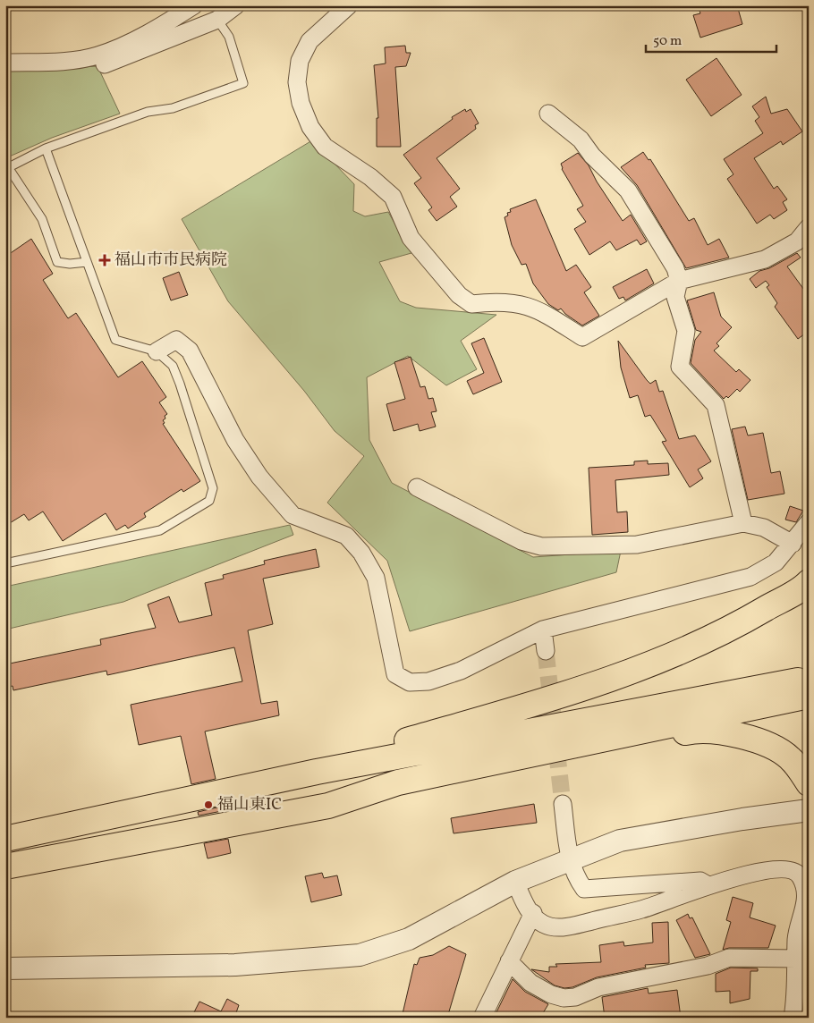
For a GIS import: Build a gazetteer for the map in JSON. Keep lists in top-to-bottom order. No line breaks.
{"places":{"health":["福山市市民病院"],"other":["福山東IC"]},"scale_bar":"50 m"}
